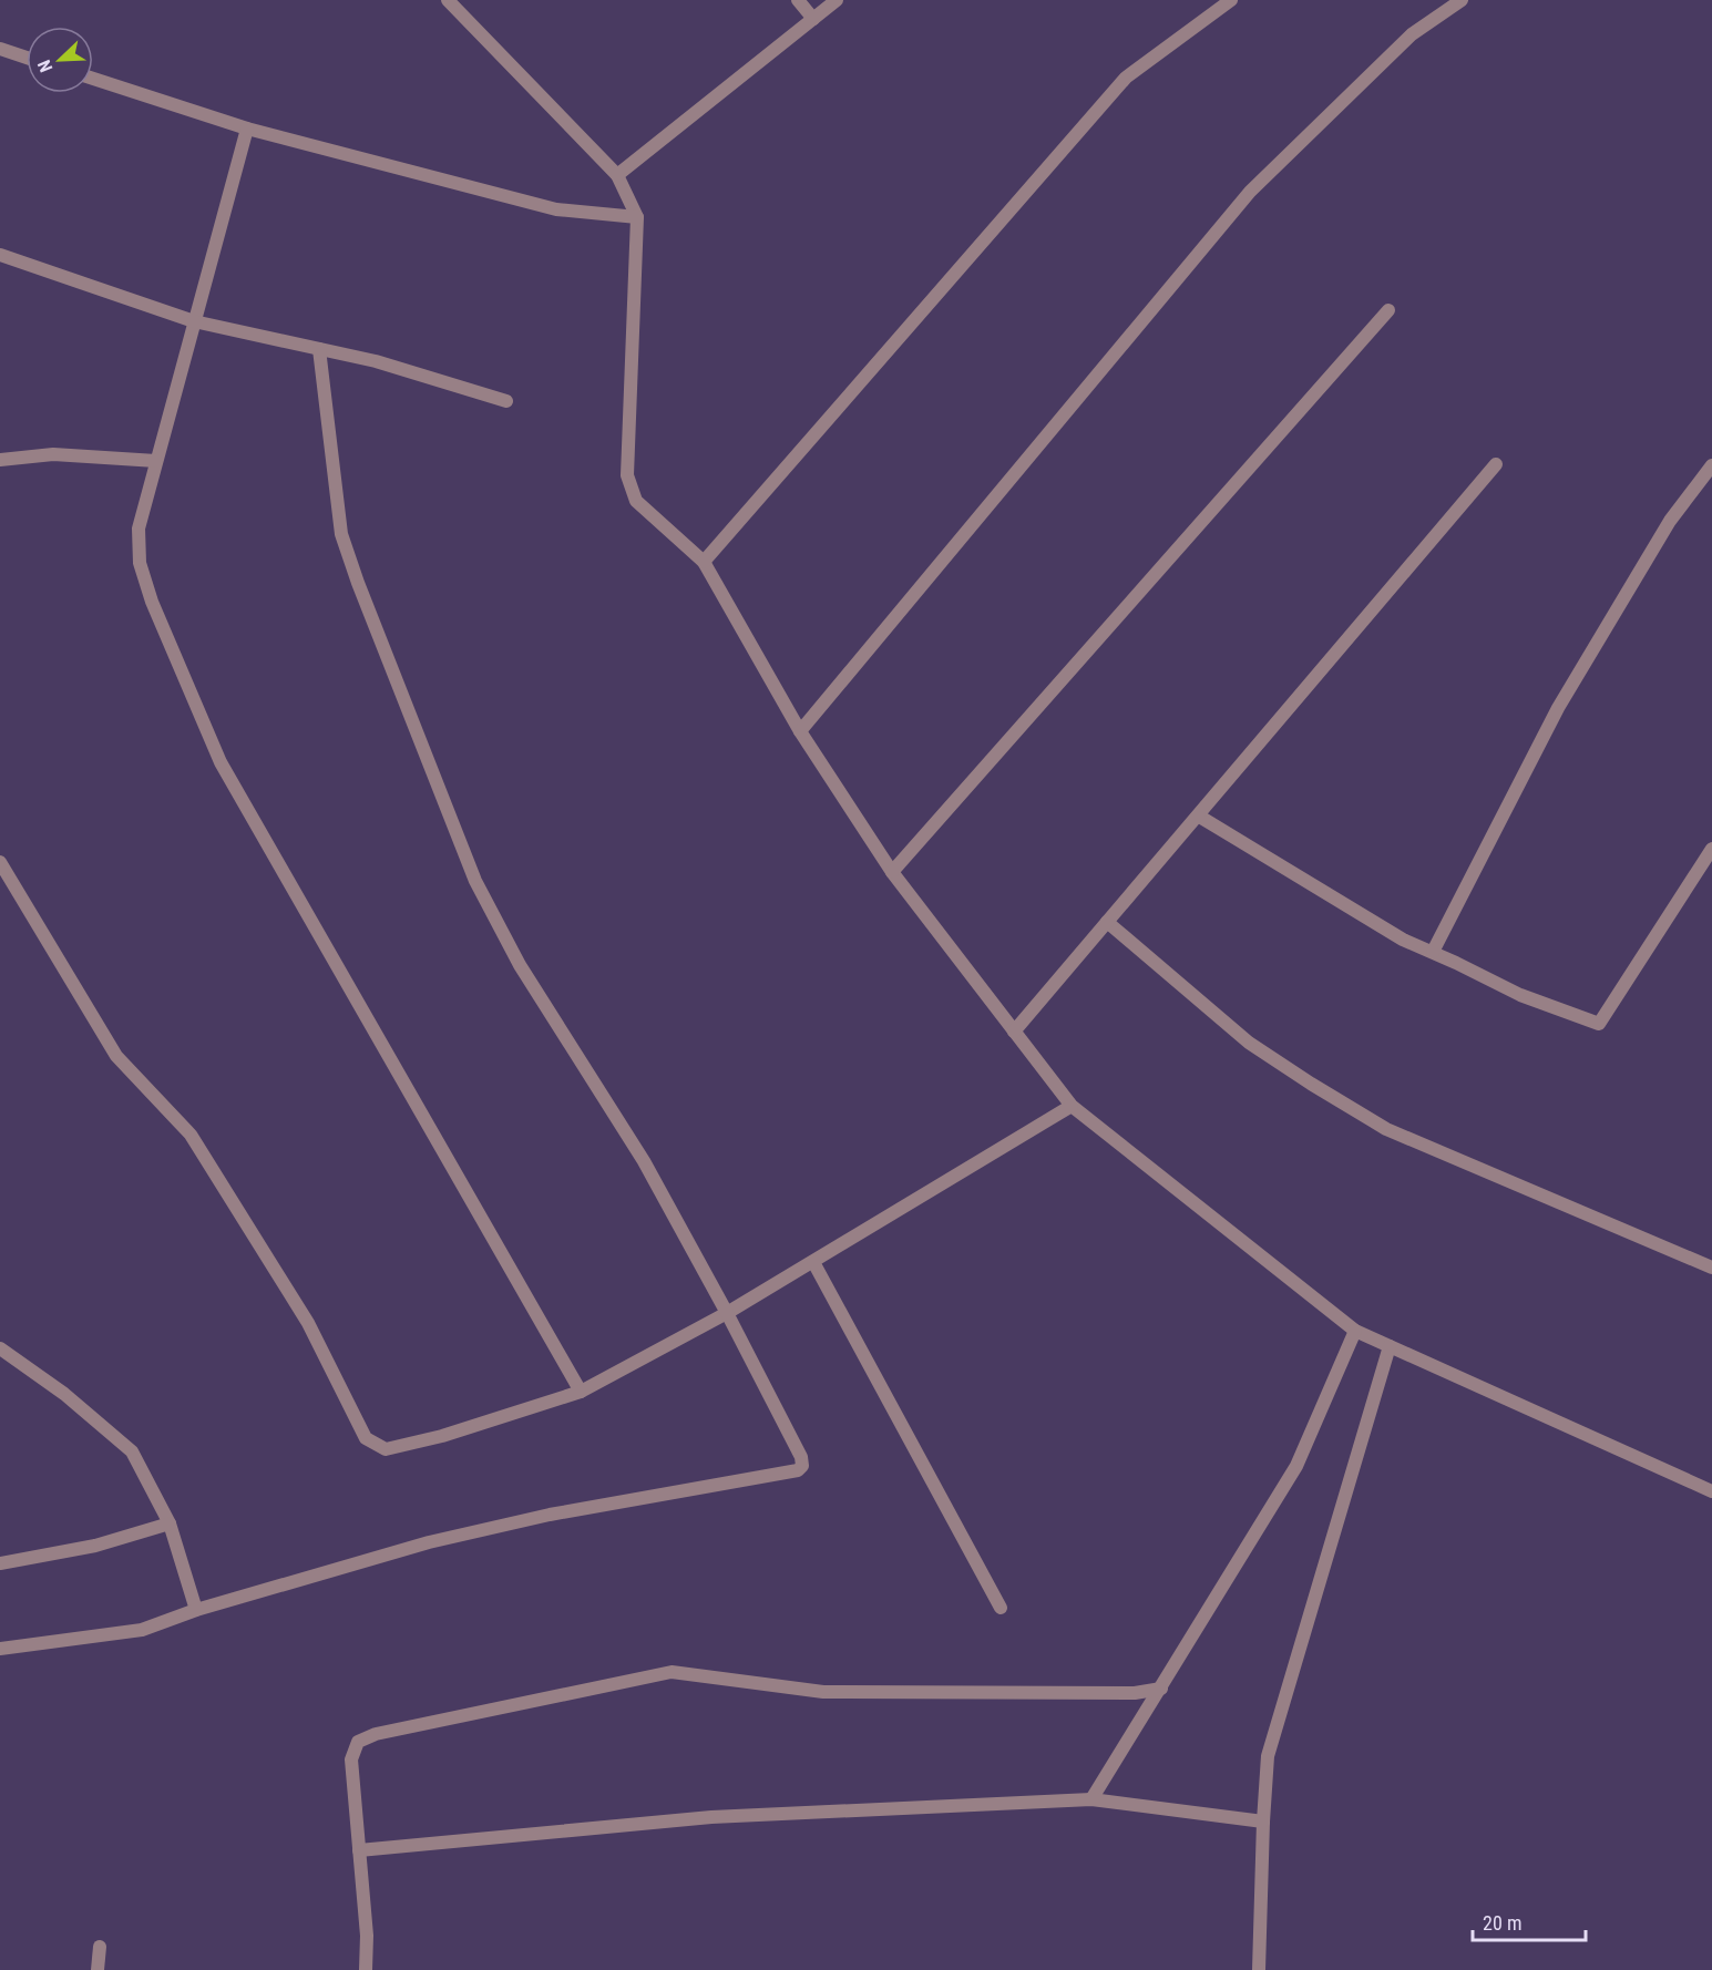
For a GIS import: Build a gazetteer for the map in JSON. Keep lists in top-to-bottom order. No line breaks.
{"scale_bar":"20 m","north":"bottom left"}
